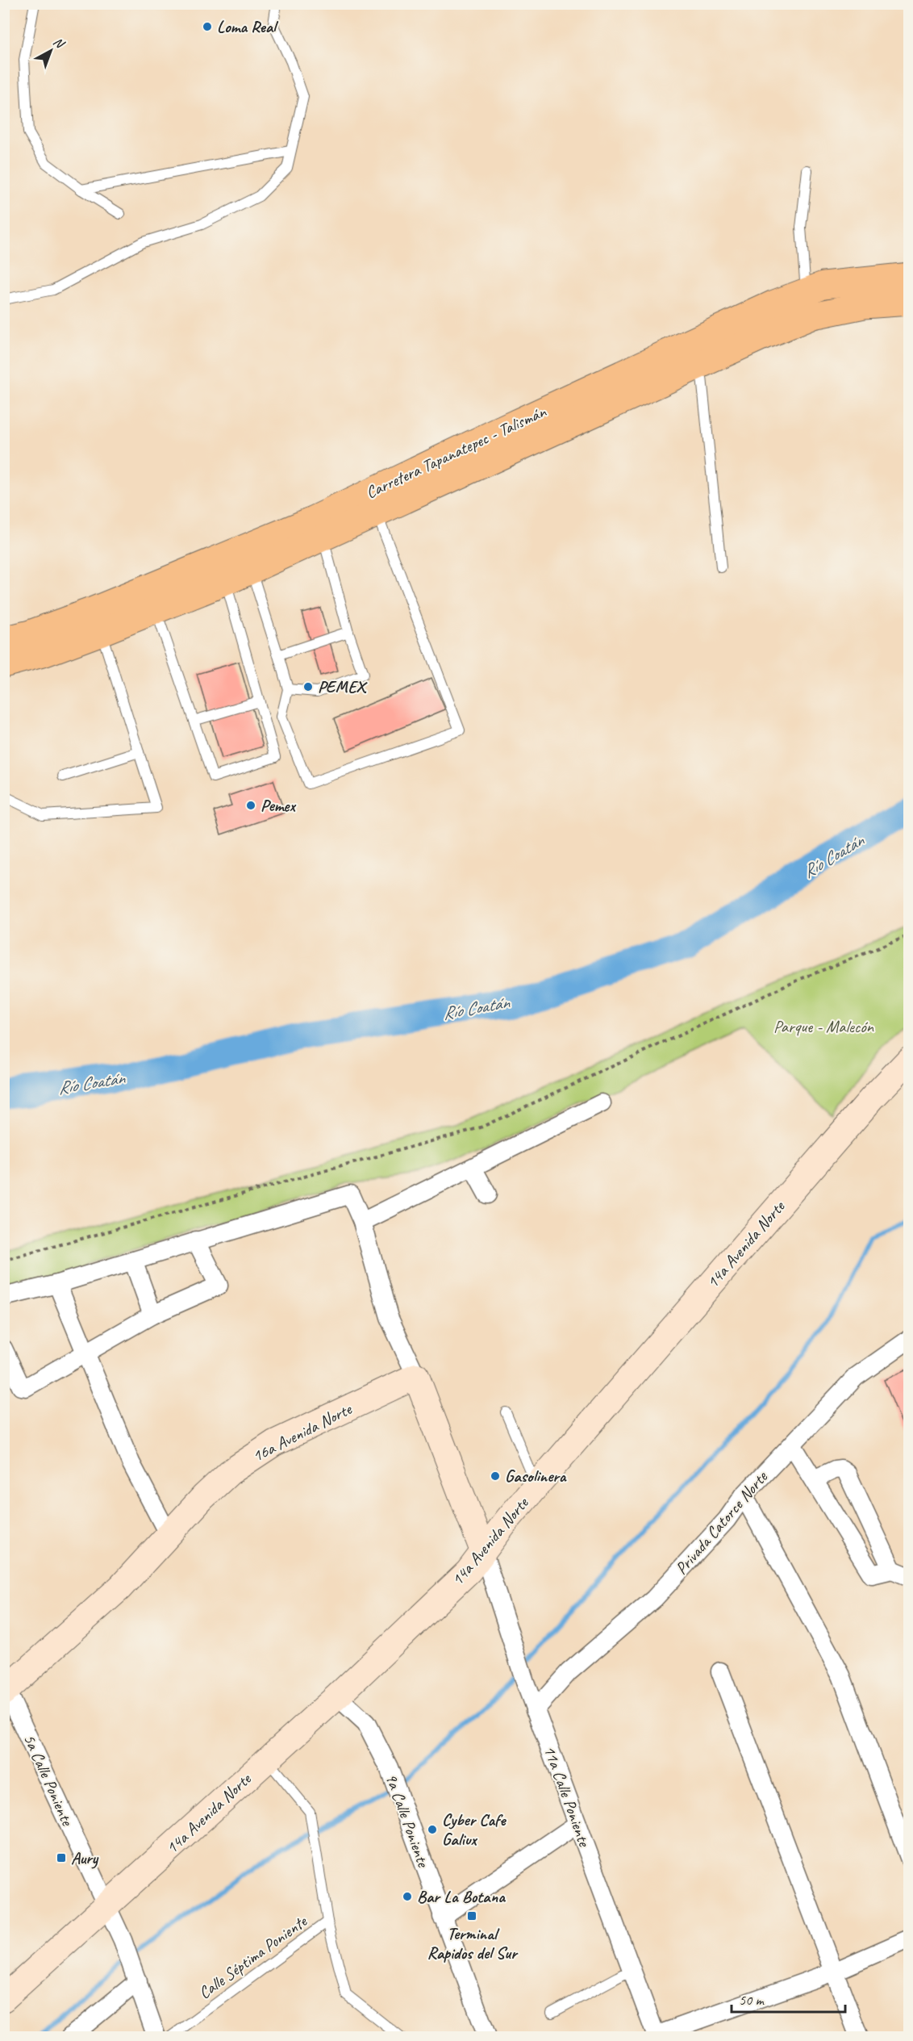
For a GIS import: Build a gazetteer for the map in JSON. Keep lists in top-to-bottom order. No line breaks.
{"streets":{"highway":["Carretera Tapanatepec - Talismán"],"main road":["14a Avenida Norte","16a Avenida Norte"],"street":["Privada Catorce Norte","5a Calle Poniente","11a Calle Poniente","9a Calle Poniente"],"lane":["Calle Séptima Poniente"]},"crossings":[["14a Avenida Norte","5a Calle Poniente"],["14a Avenida Norte","11a Calle Poniente"],["14a Avenida Norte","9a Calle Poniente"],["14a Avenida Norte","Calle Séptima Poniente"],["16a Avenida Norte","5a Calle Poniente"],["Privada Catorce Norte","11a Calle Poniente"]],"water":["Río Coatán"],"parks":["Parque - Malecón"],"places":{"other":["Loma Real","PEMEX","Pemex","Gasolinera","Cyber Cafe Galiux","Bar La Botana"],"transit":["Aury","Terminal Rapidos del Sur"]},"scale_bar":"50 m","north":"top right"}
